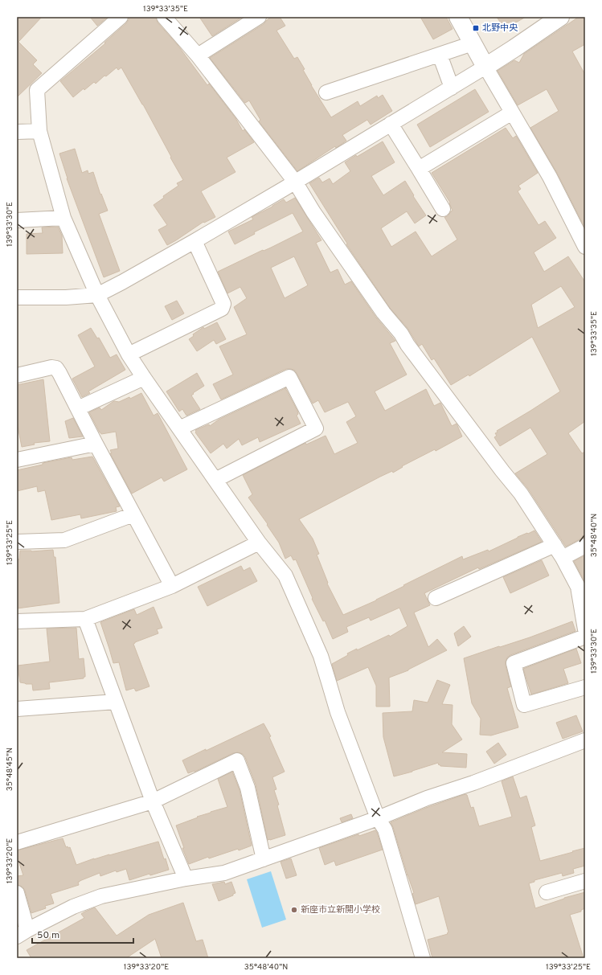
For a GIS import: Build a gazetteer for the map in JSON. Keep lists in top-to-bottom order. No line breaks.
{"places":{"transit":["北野中央"],"other":["新座市立新開小学校"]},"scale_bar":"50 m","coordinates":["139°33'35\"E","139°33'30\"E","35°48'40\"N","139°33'25\"E","35°48'45\"N","139°33'20\"E"]}
